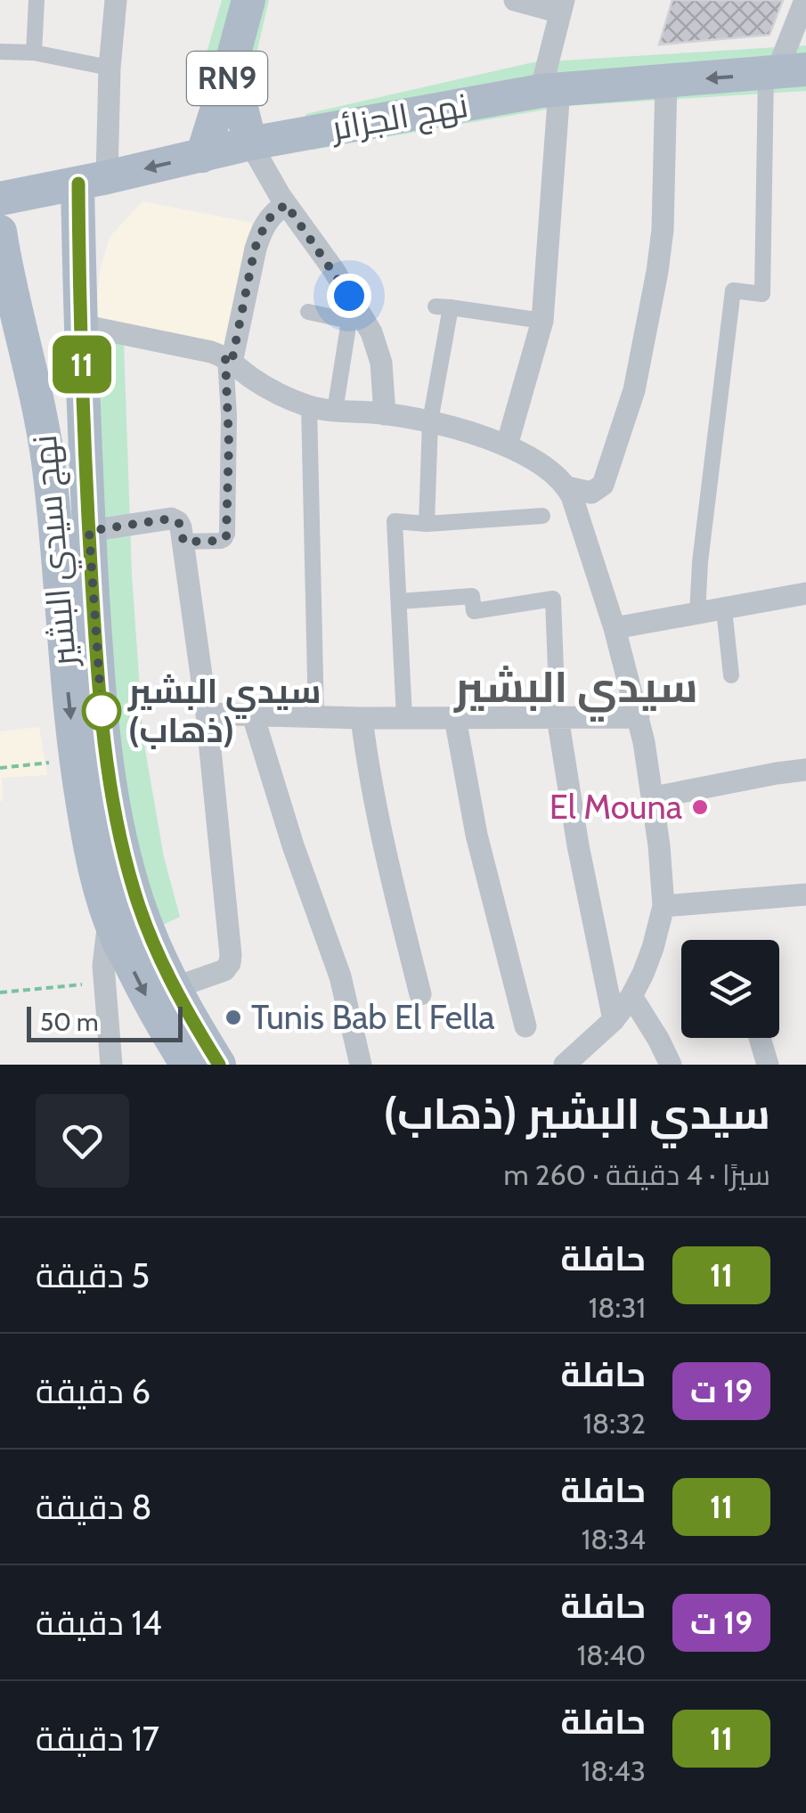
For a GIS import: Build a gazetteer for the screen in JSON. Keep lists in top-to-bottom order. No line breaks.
{"streets":{"main road":["RN9","نهج الجزائر","نهج سيدي البشير"]},"crossings":[["RN9","نهج الجزائر"],["نهج الجزائر","نهج سيدي البشير"]],"districts":["سيدي البشير"],"places":["سيدي البشير (ذهاب)","El Mouna","Tunis Bab El Fella"],"lines":["bus line 11"],"scale_bar":"50 m","page":{"on_map":"11","scale":"50 m","heading":["سيدي البشير (ذهاب)","سيرًا · 4 دقيقة · 260 m"],"list":[{"mark":"11","name":"حافلة","note":"18:31","value":"5 دقيقة"},{"mark":"19 ت","name":"حافلة","note":"18:32","value":"6 دقيقة"},{"mark":"11","name":"حافلة","note":"18:34","value":"8 دقيقة"},{"mark":"19 ت","name":"حافلة","note":"18:40","value":"14 دقيقة"},{"mark":"11","name":"حافلة","note":"18:43","value":"17 دقيقة"}]}}
